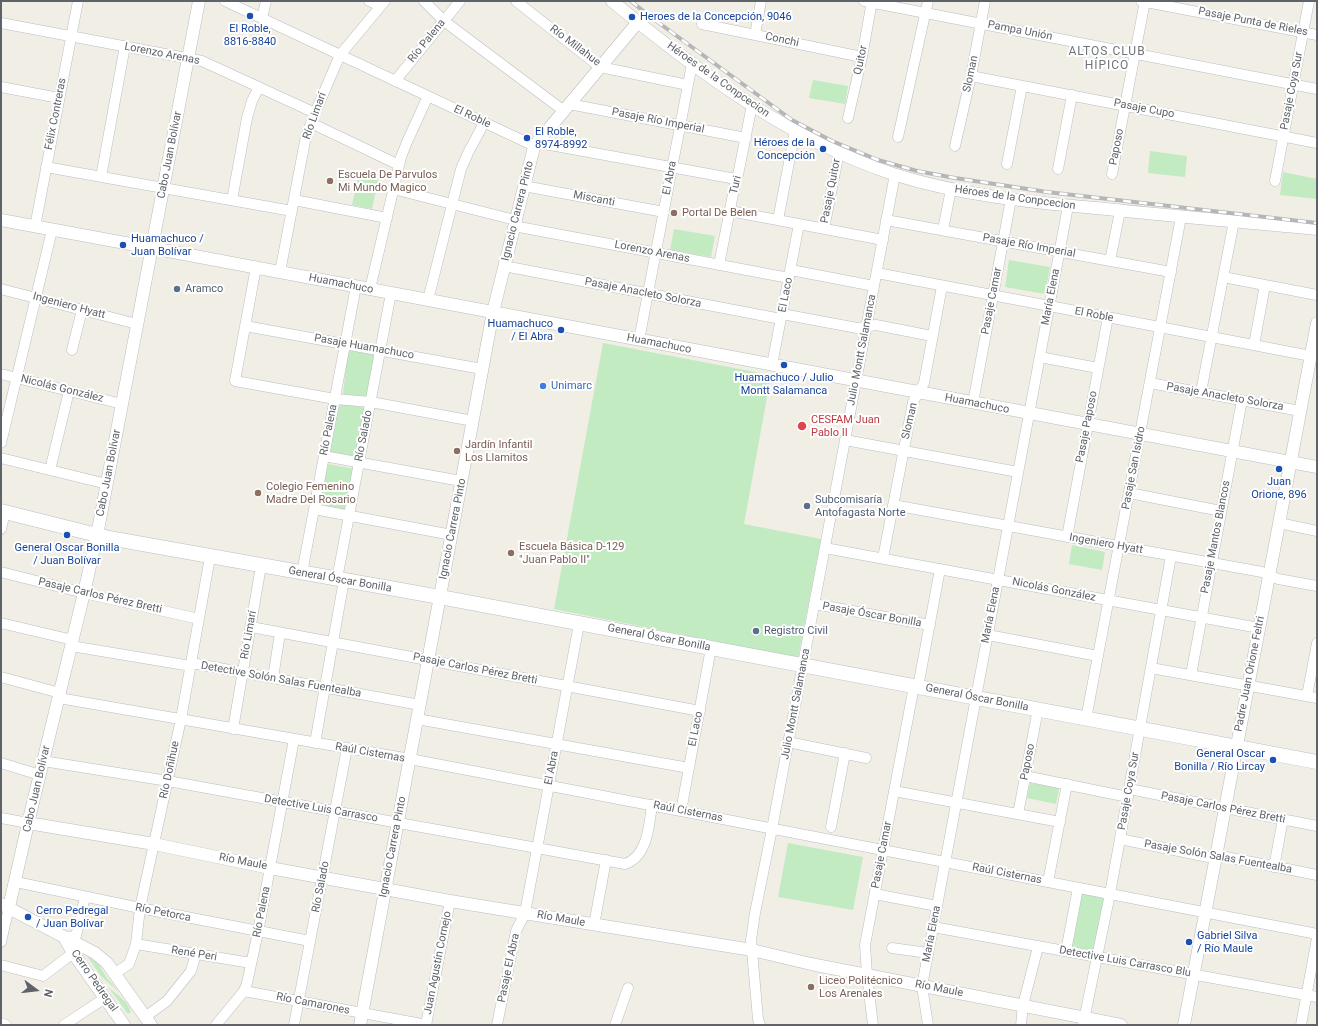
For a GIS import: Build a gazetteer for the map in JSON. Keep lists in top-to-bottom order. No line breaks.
{"streets":{"main road":["General Óscar Bonilla"],"street":["Pasaje Punta de Rieles","Pampa Unión","Conchi","Río Palena","Río Millahue","Lorenzo Arenas","Quitor","Sloman","Héroes de la Conpcecion","Pasaje Coya Sur","Pasaje Cupo","Félix Contreras","Río Limarí","El Roble","Pasaje Río Imperial","Paposo","Cabo Juan Bolívar","El Abra","Turi","Pasaje Quitor","Miscanti","Ignacio Carrera Pinto","Huamachuco","Pasaje Anacleto Solorza","El Laco","María Elena","Pasaje Camar","Ingeniero Hyatt","Pasaje Huamachuco","Julio Montt Salamanca","Nicolás González","Pasaje Paposo","Río Salado","Pasaje San Isidro","Pasaje Mantos Blancos","Pasaje Carlos Pérez Bretti","Pasaje Óscar Bonilla","Padre Juan Orione Feltri","Detective Solón Salas Fuentealba","Raúl Cisternas","Río Doñihue","Detective Luis Carrasco","Pasaje Solón Salas Fuentealba","Río Maule","Río Petorca","René Peri","Detective Luis Carrasco Blu","Juan Agustín Cornejo","Pasaje El Abra","Cerro Pedregal","Río Camarones"]},"crossings":[["Pasaje Punta de Rieles","Pasaje Coya Sur"],["Pasaje Punta de Rieles","Paposo"],["Pampa Unión","Quitor"],["Pampa Unión","Sloman"],["Pampa Unión","Pasaje Coya Sur"],["Pampa Unión","Paposo"],["Conchi","Quitor"],["Río Palena","El Roble"],["Río Palena","Pasaje Río Imperial"],["Río Palena","Huamachuco"],["Río Palena","Pasaje Huamachuco"],["Río Palena","General Óscar Bonilla"],["Río Palena","Raúl Cisternas"],["Río Palena","Detective Luis Carrasco"],["Río Palena","Río Maule"],["Río Palena","Río Petorca"],["Río Palena","René Peri"],["Río Palena","Río Camarones"],["Río Millahue","El Abra"],["Río Millahue","Ignacio Carrera Pinto"],["Lorenzo Arenas","Félix Contreras"],["Lorenzo Arenas","Río Limarí"],["Lorenzo Arenas","Cabo Juan Bolívar"],["Lorenzo Arenas","El Abra"],["Lorenzo Arenas","Turi"],["Lorenzo Arenas","Ignacio Carrera Pinto"],["Lorenzo Arenas","El Laco"],["Lorenzo Arenas","Julio Montt Salamanca"],["Sloman","Pasaje Cupo"],["Sloman","El Roble"],["Sloman","Huamachuco"],["Sloman","Pasaje Anacleto Solorza"],["Sloman","Ingeniero Hyatt"],["Sloman","Nicolás González"],["Héroes de la Conpcecion","El Abra"],["Héroes de la Conpcecion","Turi"],["Héroes de la Conpcecion","Pasaje Quitor"],["Héroes de la Conpcecion","Ignacio Carrera Pinto"],["Héroes de la Conpcecion","María Elena"],["Héroes de la Conpcecion","Pasaje Camar"],["Héroes de la Conpcecion","Julio Montt Salamanca"],["Héroes de la Conpcecion","Pasaje San Isidro"],["Pasaje Coya Sur","Pasaje Cupo"],["Pasaje Coya Sur","Ingeniero Hyatt"],["Pasaje Coya Sur","Nicolás González"],["Pasaje Coya Sur","General Óscar Bonilla"],["Pasaje Coya Sur","Pasaje Carlos Pérez Bretti"],["Pasaje Coya Sur","Raúl Cisternas"],["Pasaje Coya Sur","Pasaje Solón Salas Fuentealba"],["Pasaje Coya Sur","Río Maule"],["Pasaje Coya Sur","Detective Luis Carrasco Blu"],["Pasaje Cupo","Paposo"],["Félix Contreras","Huamachuco"],["Río Limarí","El Roble"],["Río Limarí","Huamachuco"],["Río Limarí","General Óscar Bonilla"],["Río Limarí","Pasaje Carlos Pérez Bretti"],["Río Limarí","Detective Solón Salas Fuentealba"],["Río Limarí","Raúl Cisternas"],["El Roble","El Abra"],["El Roble","Turi"],["El Roble","Ignacio Carrera Pinto"],["El Roble","María Elena"],["El Roble","Pasaje Camar"],["El Roble","Julio Montt Salamanca"],["El Roble","Pasaje Paposo"],["El Roble","Pasaje San Isidro"],["El Roble","Padre Juan Orione Feltri"],["Pasaje Río Imperial","El Abra"],["Pasaje Río Imperial","Turi"],["Pasaje Río Imperial","Ignacio Carrera Pinto"],["Pasaje Río Imperial","María Elena"],["Pasaje Río Imperial","Pasaje Camar"],["Pasaje Río Imperial","Julio Montt Salamanca"],["Pasaje Río Imperial","Pasaje San Isidro"],["Paposo","General Óscar Bonilla"],["Paposo","Pasaje Carlos Pérez Bretti"],["Cabo Juan Bolívar","Huamachuco"],["Cabo Juan Bolívar","Ingeniero Hyatt"],["Cabo Juan Bolívar","Nicolás González"],["Cabo Juan Bolívar","General Óscar Bonilla"],["Cabo Juan Bolívar","Pasaje Carlos Pérez Bretti"],["Cabo Juan Bolívar","Detective Solón Salas Fuentealba"],["Cabo Juan Bolívar","Raúl Cisternas"],["Cabo Juan Bolívar","Detective Luis Carrasco"],["Cabo Juan Bolívar","Río Maule"],["Cabo Juan Bolívar","Río Petorca"],["Cabo Juan Bolívar","Cerro Pedregal"],["El Abra","Miscanti"],["El Abra","Huamachuco"],["El Abra","Pasaje Anacleto Solorza"],["El Abra","General Óscar Bonilla"],["El Abra","Pasaje Carlos Pérez Bretti"],["El Abra","Raúl Cisternas"],["El Abra","Detective Luis Carrasco"],["El Abra","Río Maule"],["El Abra","Pasaje El Abra"],["Miscanti","Ignacio Carrera Pinto"],["Ignacio Carrera Pinto","Huamachuco"],["Ignacio Carrera Pinto","Pasaje Anacleto Solorza"],["Ignacio Carrera Pinto","Pasaje Huamachuco"],["Ignacio Carrera Pinto","General Óscar Bonilla"],["Ignacio Carrera Pinto","Pasaje Carlos Pérez Bretti"],["Ignacio Carrera Pinto","Detective Solón Salas Fuentealba"],["Ignacio Carrera Pinto","Raúl Cisternas"],["Ignacio Carrera Pinto","Detective Luis Carrasco"],["Ignacio Carrera Pinto","Río Maule"],["Ignacio Carrera Pinto","Río Camarones"],["Huamachuco","El Laco"],["Huamachuco","María Elena"],["Huamachuco","Pasaje Camar"],["Huamachuco","Julio Montt Salamanca"],["Huamachuco","Pasaje Paposo"],["Huamachuco","Río Salado"],["Huamachuco","Pasaje San Isidro"],["Huamachuco","Pasaje Mantos Blancos"],["Huamachuco","Padre Juan Orione Feltri"],["Pasaje Anacleto Solorza","El Laco"],["Pasaje Anacleto Solorza","Julio Montt Salamanca"],["Pasaje Anacleto Solorza","Pasaje San Isidro"],["Pasaje Anacleto Solorza","Pasaje Mantos Blancos"],["Pasaje Anacleto Solorza","Padre Juan Orione Feltri"],["El Laco","General Óscar Bonilla"],["El Laco","Pasaje Carlos Pérez Bretti"],["El Laco","Raúl Cisternas"],["María Elena","Ingeniero Hyatt"],["María Elena","Nicolás González"],["María Elena","General Óscar Bonilla"],["María Elena","Raúl Cisternas"],["María Elena","Río Maule"],["María Elena","Detective Luis Carrasco Blu"],["Pasaje Camar","Nicolás González"],["Pasaje Camar","General Óscar Bonilla"],["Pasaje Camar","Pasaje Óscar Bonilla"],["Pasaje Camar","Raúl Cisternas"],["Pasaje Camar","Río Maule"],["Ingeniero Hyatt","Pasaje Paposo"],["Ingeniero Hyatt","Pasaje San Isidro"],["Ingeniero Hyatt","Pasaje Mantos Blancos"],["Ingeniero Hyatt","Padre Juan Orione Feltri"],["Pasaje Huamachuco","Río Salado"],["Julio Montt Salamanca","Nicolás González"],["Julio Montt Salamanca","General Óscar Bonilla"],["Julio Montt Salamanca","Pasaje Óscar Bonilla"],["Julio Montt Salamanca","Raúl Cisternas"],["Julio Montt Salamanca","Río Maule"],["Nicolás González","Pasaje San Isidro"],["Nicolás González","Pasaje Mantos Blancos"],["Nicolás González","Padre Juan Orione Feltri"],["Río Salado","General Óscar Bonilla"],["Río Salado","Raúl Cisternas"],["Río Salado","Detective Luis Carrasco"],["Río Salado","Río Maule"],["Río Salado","Río Petorca"],["Río Salado","Río Camarones"],["Pasaje San Isidro","General Óscar Bonilla"],["General Óscar Bonilla","Padre Juan Orione Feltri"],["General Óscar Bonilla","Río Doñihue"],["Pasaje Carlos Pérez Bretti","Padre Juan Orione Feltri"],["Pasaje Carlos Pérez Bretti","Río Doñihue"],["Padre Juan Orione Feltri","Raúl Cisternas"],["Padre Juan Orione Feltri","Pasaje Solón Salas Fuentealba"],["Padre Juan Orione Feltri","Detective Luis Carrasco Blu"],["Detective Solón Salas Fuentealba","Río Doñihue"],["Raúl Cisternas","Río Doñihue"],["Raúl Cisternas","Detective Luis Carrasco"],["Río Doñihue","Detective Luis Carrasco"],["Río Doñihue","Río Maule"],["Río Doñihue","Río Petorca"],["Río Doñihue","René Peri"],["Río Doñihue","Cerro Pedregal"],["Río Maule","Juan Agustín Cornejo"],["Río Maule","Pasaje El Abra"],["Juan Agustín Cornejo","Río Camarones"]],"districts":["ALTOS CLUB HÍPICO"],"places":["El Roble, 8816-8840","Heroes de la Concepción, 9046","El Roble, 8974-8992","Héroes de la Concepción","Escuela De Parvulos Mi Mundo Magico","Portal De Belen","Huamachuco / Juan Bolívar","Aramco","Huamachuco / El Abra","Huamachuco / Julio Montt Salamanca","Unimarc","CESFAM Juan Pablo II","Jardín Infantil Los Llamitos","Juan Orione, 896","Colegio Femenino Madre Del Rosario","Subcomisaría Antofagasta Norte","General Oscar Bonilla / Juan Bolívar","Escuela Básica D-129 \"Juan Pablo II\"","Registro Civil","General Oscar Bonilla / Río Lircay","Cerro Pedregal / Juan Bolívar","Gabriel Silva / Río Maule","Liceo Politécnico Los Arenales"],"north":"right"}
